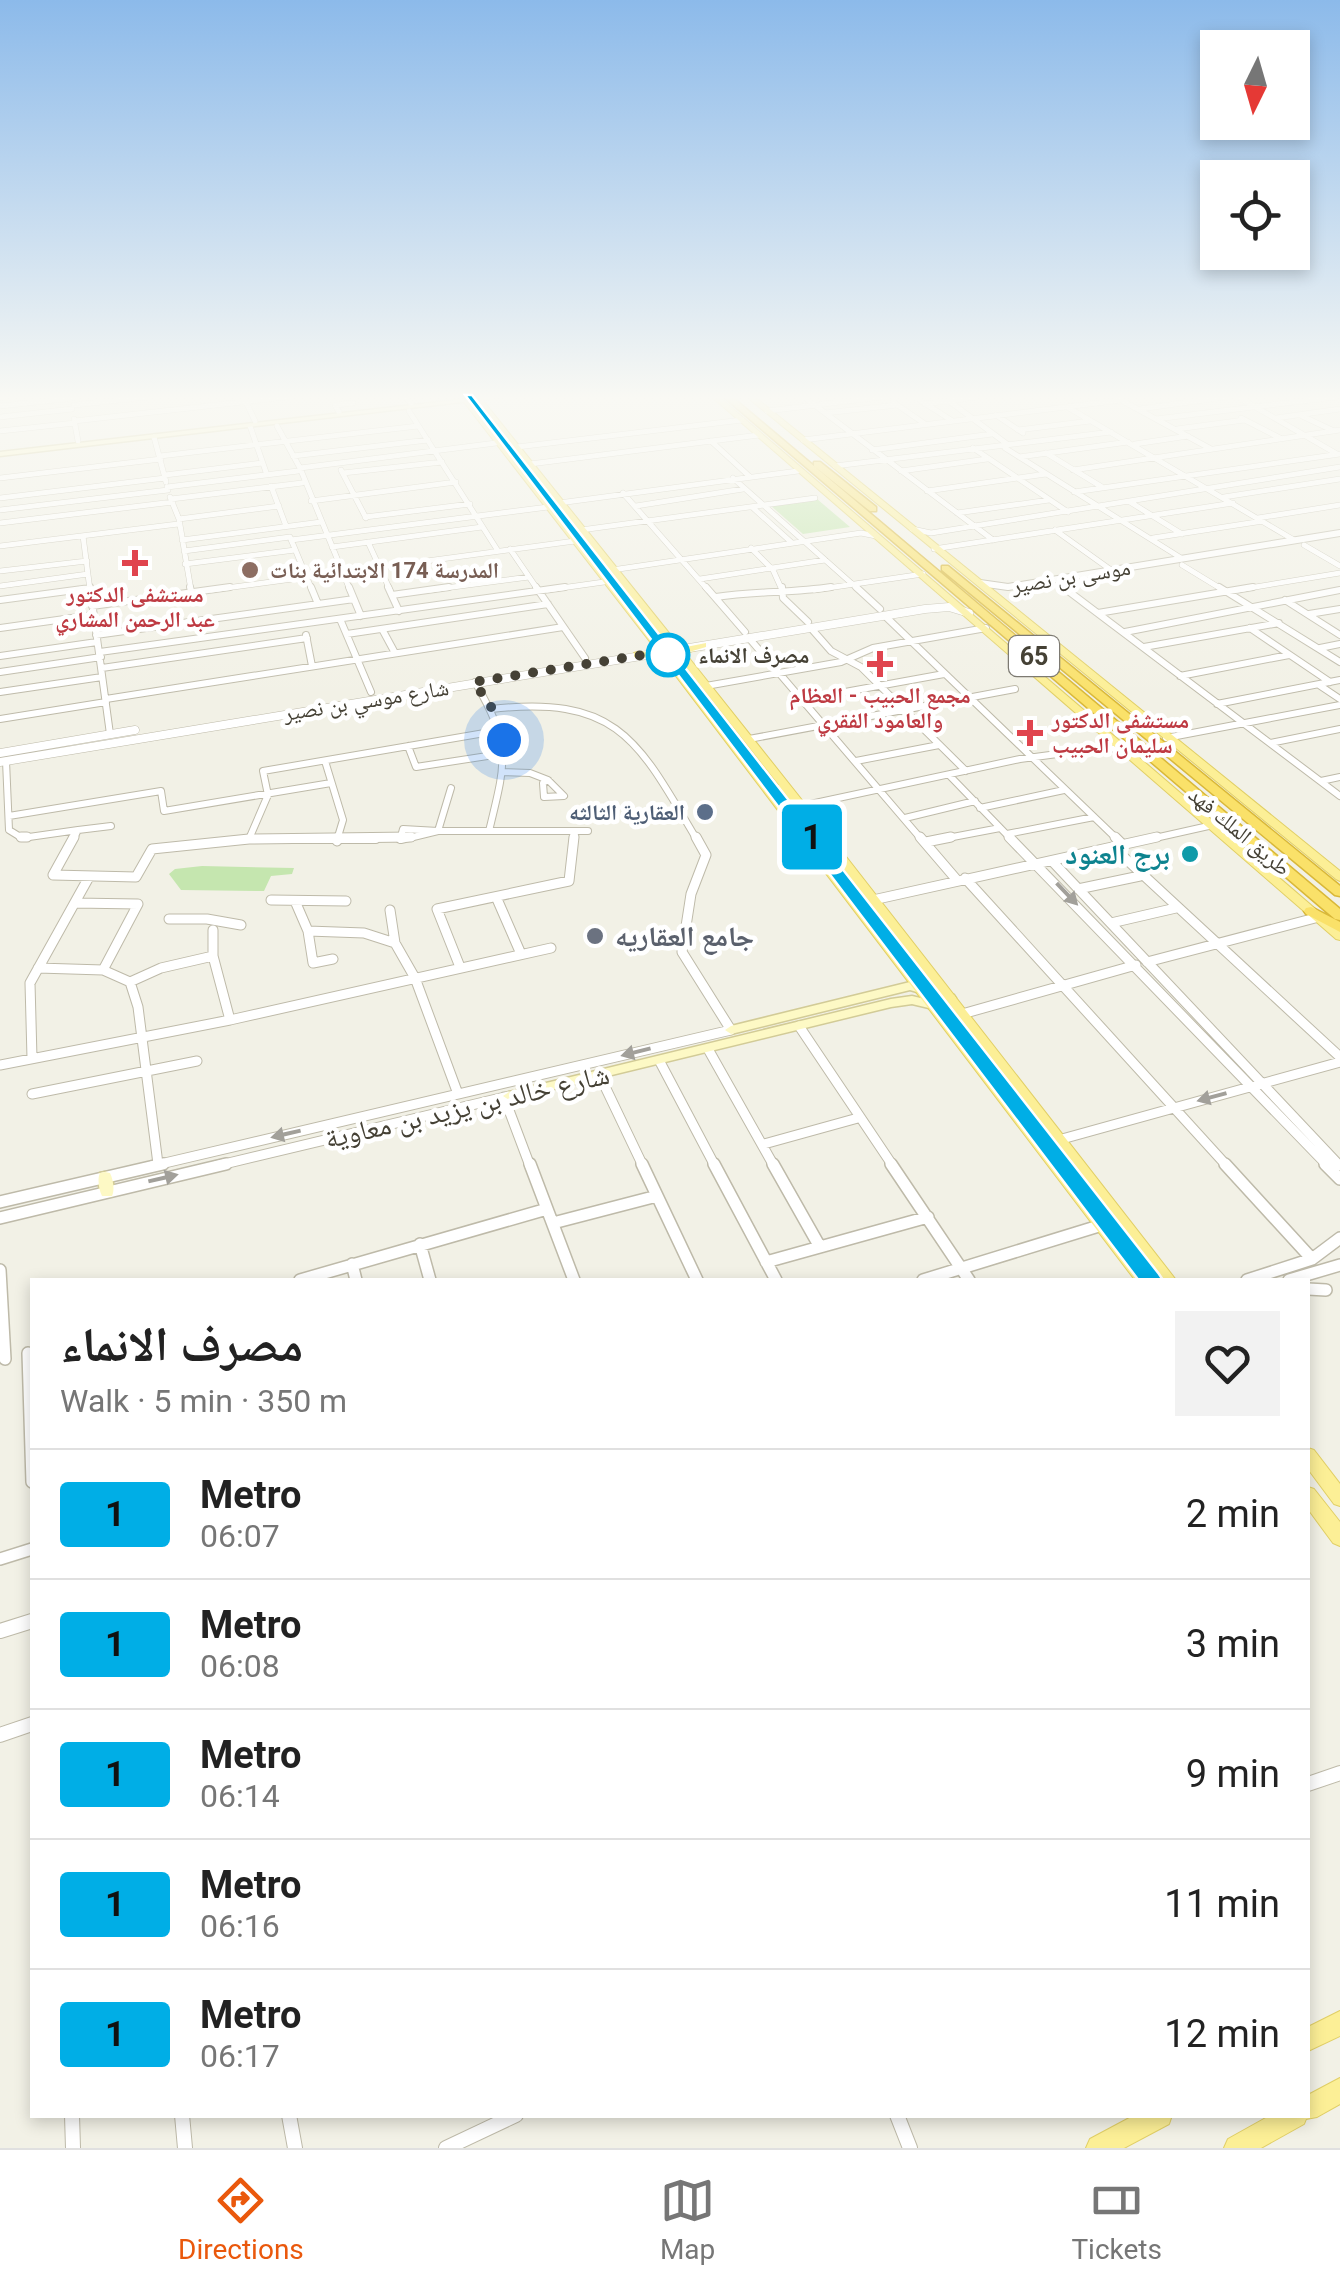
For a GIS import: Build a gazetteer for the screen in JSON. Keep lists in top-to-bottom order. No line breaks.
{"streets":{"highway":["65","طريق الملك فهد"],"main road":["شارع خالد بن يزيد بن معاوية"],"street":["موسى بن نصير","شارع موسي بن نصير"]},"places":{"health":["مستشفى الدكتور عبد الرحمن المشاري","مجمع الحبيب - العظام والعامود الفقري","مستشفى الدكتور سليمان الحبيب"],"other":["المدرسة 174 الابتدائية بنات","مصرف الانماء","العقارية الثالثه","برج العنود","جامع العقاريه"]},"lines":["metro line 1"],"north":"bottom","page":{"on_map":"1","heading":["مصرف الانماء","Walk · 5 min · 350 m"],"list":[{"mark":"1","name":"Metro","note":"06:07","value":"2 min"},{"mark":"1","name":"Metro","note":"06:08","value":"3 min"},{"mark":"1","name":"Metro","note":"06:14","value":"9 min"},{"mark":"1","name":"Metro","note":"06:16","value":"11 min"},{"mark":"1","name":"Metro","note":"06:17","value":"12 min"}],"tabs":["Directions","Map","Tickets"]}}
